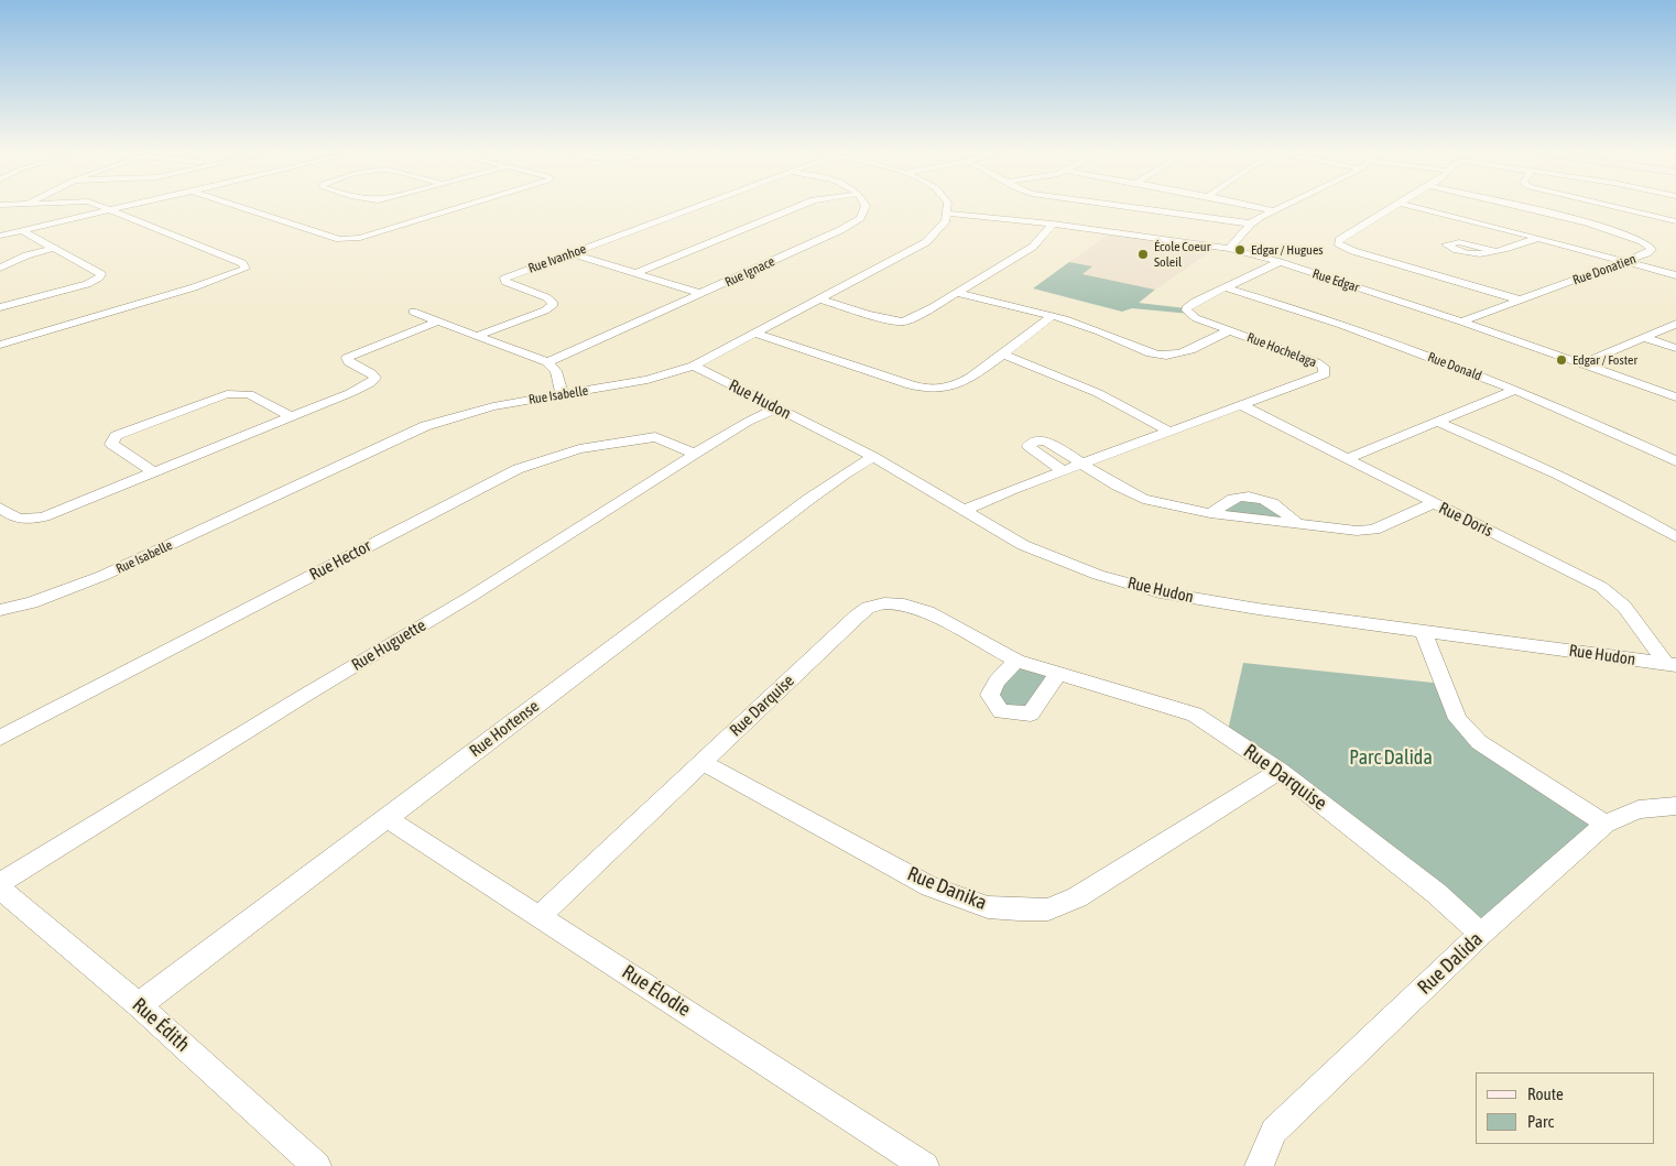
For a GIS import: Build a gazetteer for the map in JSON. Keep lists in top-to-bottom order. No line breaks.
{"streets":{"street":["Rue Ivanhoe","Rue Donatien","Rue Ignace","Rue Edgar","Rue Hochelaga","Rue Donald","Rue Isabelle","Rue Hudon","Rue Doris","Rue Hector","Rue Huguette","Rue Darquise","Rue Hortense","Rue Danika","Rue Dalida","Rue Élodie","Rue Édith"]},"crossings":[["Rue Donatien","Rue Edgar"],["Rue Edgar","Rue Hochelaga"],["Rue Edgar","Rue Isabelle"],["Rue Hochelaga","Rue Donald"],["Rue Hochelaga","Rue Hudon"],["Rue Hochelaga","Rue Doris"],["Rue Isabelle","Rue Hudon"],["Rue Hudon","Rue Doris"],["Rue Hudon","Rue Huguette"],["Rue Hudon","Rue Hortense"],["Rue Hector","Rue Huguette"],["Rue Darquise","Rue Danika"],["Rue Darquise","Rue Dalida"],["Rue Darquise","Rue Élodie"],["Rue Hortense","Rue Élodie"],["Rue Hortense","Rue Édith"]],"parks":["Parc Dalida"],"places":["Edgar / Hugues","École Coeur Soleil","Edgar / Foster"],"legend":["Route","Parc"]}
